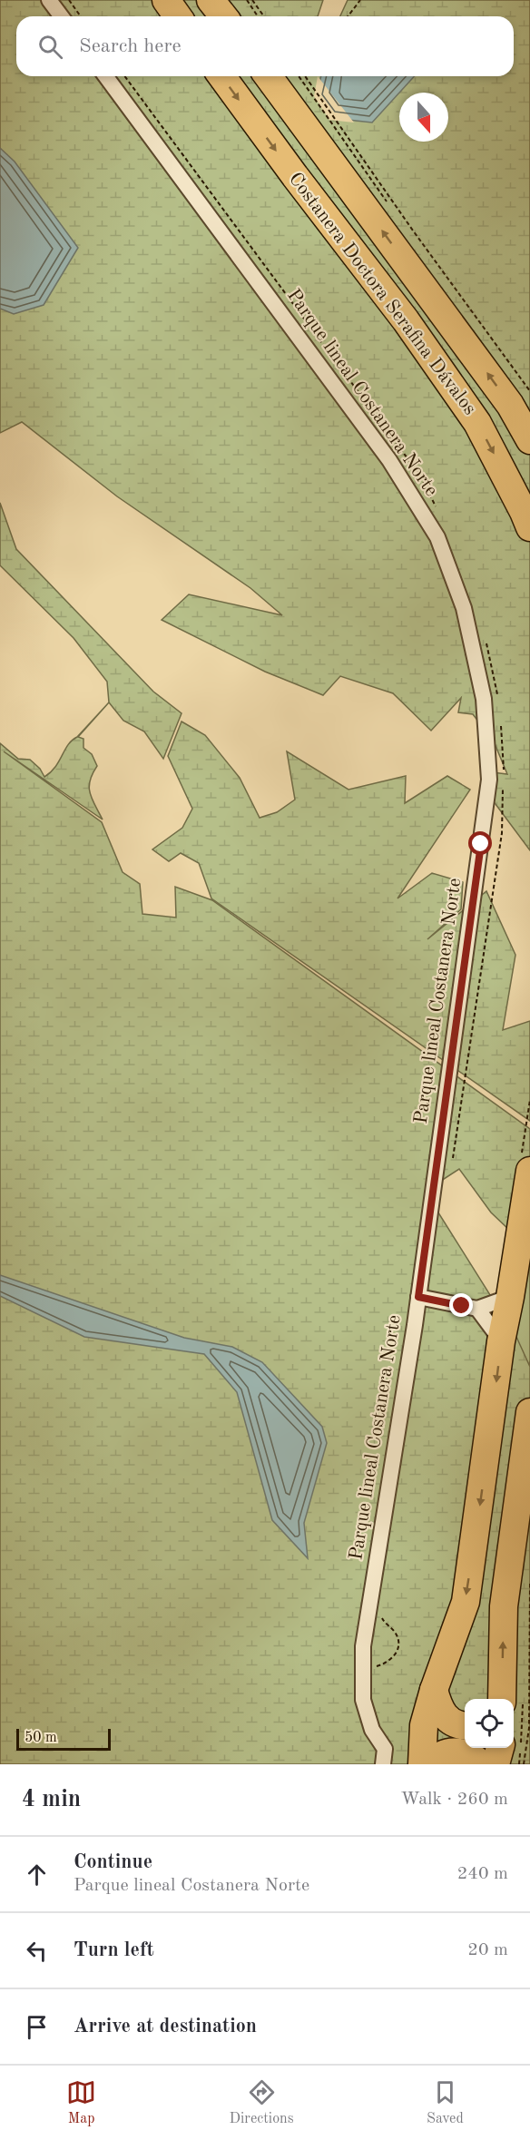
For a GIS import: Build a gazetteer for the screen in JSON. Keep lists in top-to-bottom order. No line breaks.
{"streets":{"highway":["Costanera Doctora Serafina Dávalos"],"street":["Parque lineal Costanera Norte"]},"scale_bar":"50 m","north":"bottom","page":{"search":"Search here","scale":"50 m","heading":["4 min","Walk · 260 m"],"list":[["Continue","Parque lineal Costanera Norte","240 m"],["Turn left","20 m"],"Arrive at destination"],"nav":["Map","Directions","Saved"]}}
